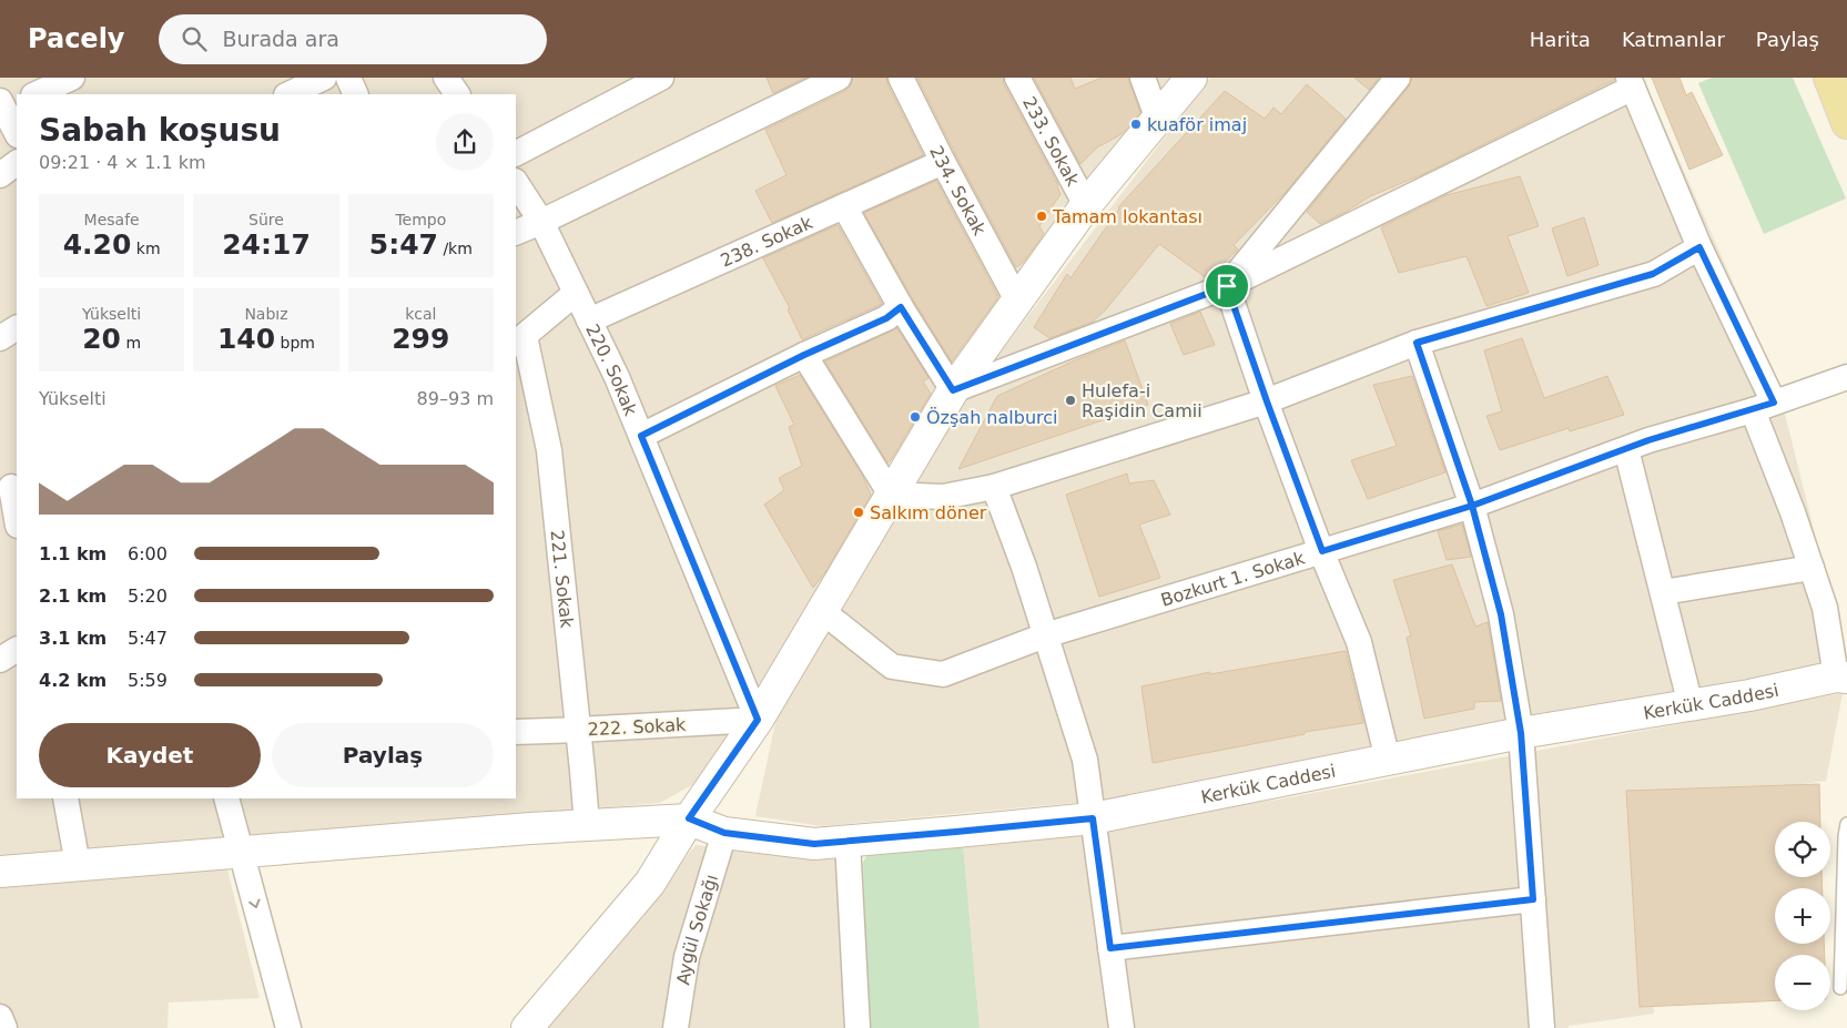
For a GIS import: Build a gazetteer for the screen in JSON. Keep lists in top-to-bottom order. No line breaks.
{"streets":{"street":["233. Sokak","234. Sokak","238. Sokak","220. Sokak","Bozkurt 1. Sokak","221. Sokak","Kerkük Caddesi","222. Sokak","Aygül Sokağı"]},"crossings":[["234. Sokak","238. Sokak"],["238. Sokak","220. Sokak"],["220. Sokak","222. Sokak"],["221. Sokak","222. Sokak"],["Kerkük Caddesi","Aygül Sokağı"]],"places":["kuaför imaj","Tamam lokantası","Hulefa-i Raşidin Camii","Özşah nalburci","Salkım döner"],"page":{"header":"Pacely","search":"Burada ara","nav":["Harita","Katmanlar","Paylaş"],"heading":["Sabah koşusu","09:21 · 4 × 1.1 km"],"stats":[["Mesafe","4.20 km"],["Süre","24:17"],["Tempo","5:47 /km"],["Yükselti","20 m"],["Nabız","140 bpm"],["kcal","299"]],"chart":["Yükselti","89–93 m"],"list":[{"name":"1.1 km","note":"6:00"},{"name":"2.1 km","note":"5:20"},{"name":"3.1 km","note":"5:47"},{"name":"4.2 km","note":"5:59"}],"buttons":["Kaydet","Paylaş"],"map_buttons":["+","−"]}}
